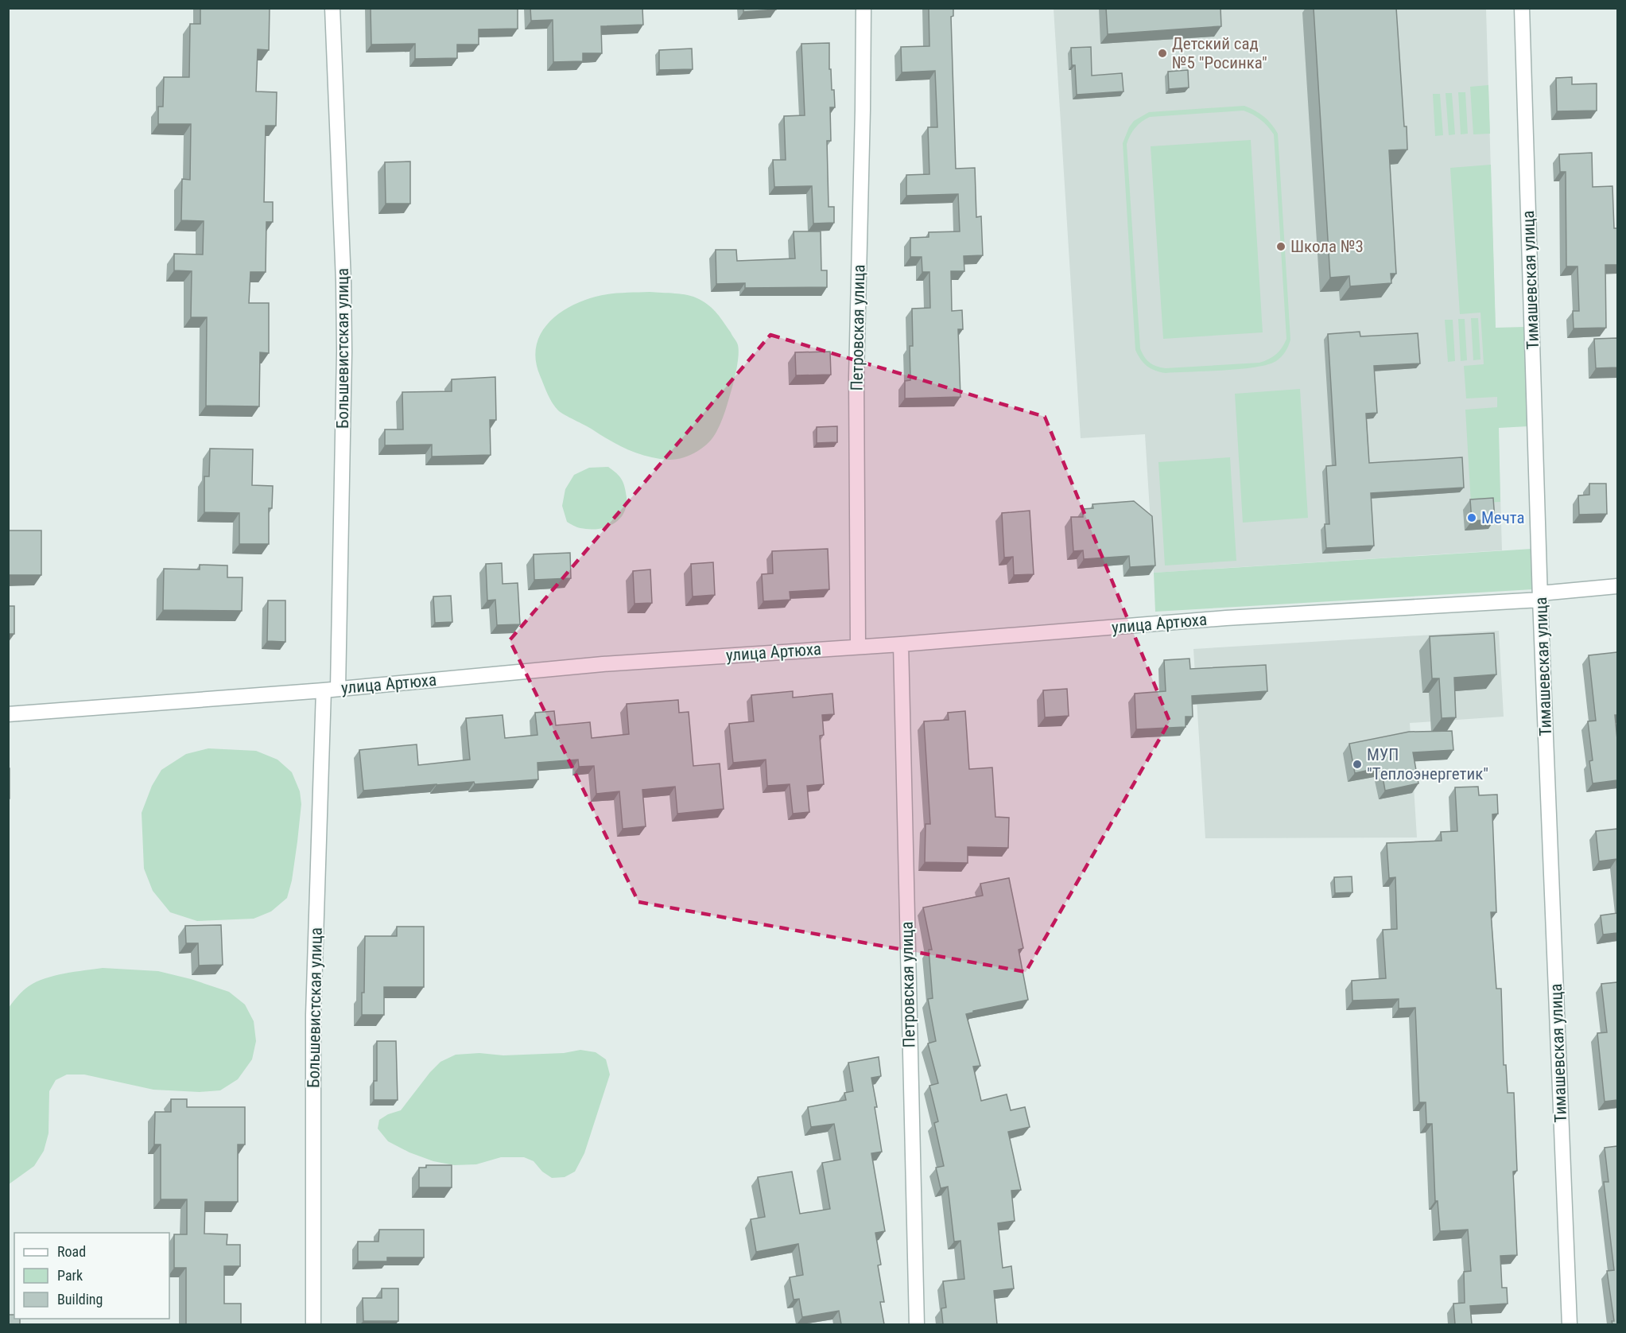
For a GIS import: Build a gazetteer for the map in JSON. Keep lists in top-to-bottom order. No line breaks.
{"streets":{"street":["Тимашевская улица","Петровская улица","Большевистская улица","улица Артюха"]},"crossings":[["Тимашевская улица","улица Артюха"],["Петровская улица","улица Артюха"],["Большевистская улица","улица Артюха"]],"places":["Детский сад №5 \"Росинка\"","Школа №3","Мечта","МУП \"Теплоэнергетик\""],"legend":["Road","Park","Building"]}
